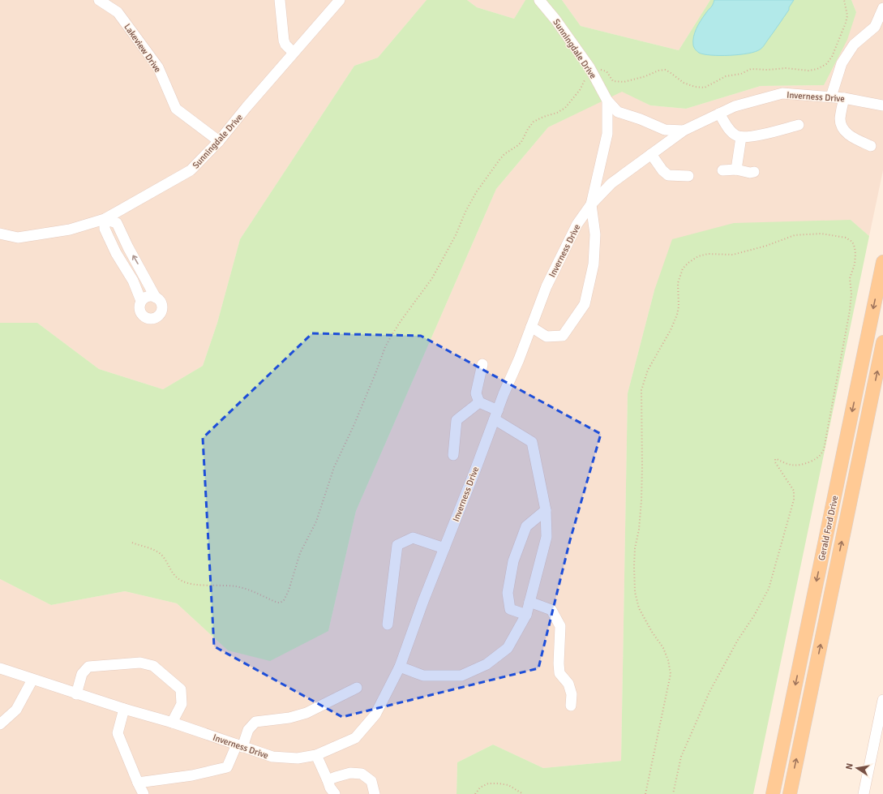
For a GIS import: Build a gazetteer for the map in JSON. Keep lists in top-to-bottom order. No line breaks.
{"streets":{"main road":["Gerald Ford Drive"],"street":["Lakeview Drive","Sunningdale Drive","Inverness Drive"]},"crossings":[["Lakeview Drive","Sunningdale Drive"],["Sunningdale Drive","Inverness Drive"]],"north":"left"}
